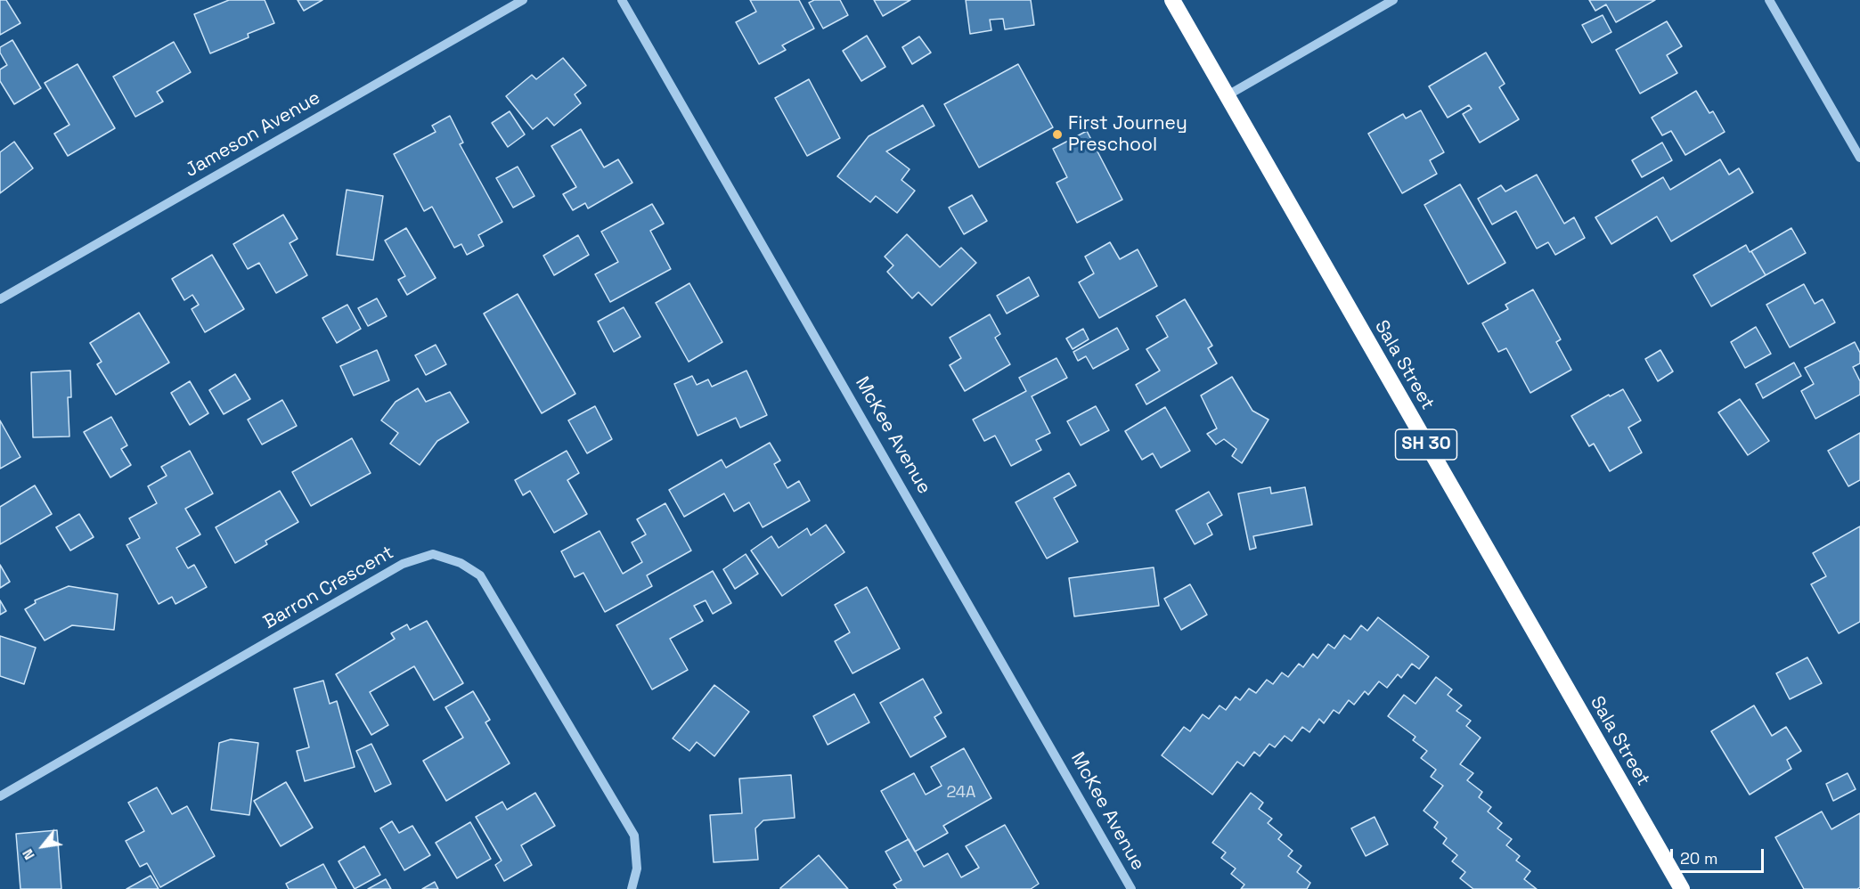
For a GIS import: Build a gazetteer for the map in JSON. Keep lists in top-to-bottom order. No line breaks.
{"streets":{"highway":["Sala Street","SH 30"],"street":["Jameson Avenue","McKee Avenue","Barron Crescent"]},"places":["First Journey Preschool"],"house_numbers":["24A"],"scale_bar":"20 m","north":"bottom left"}
